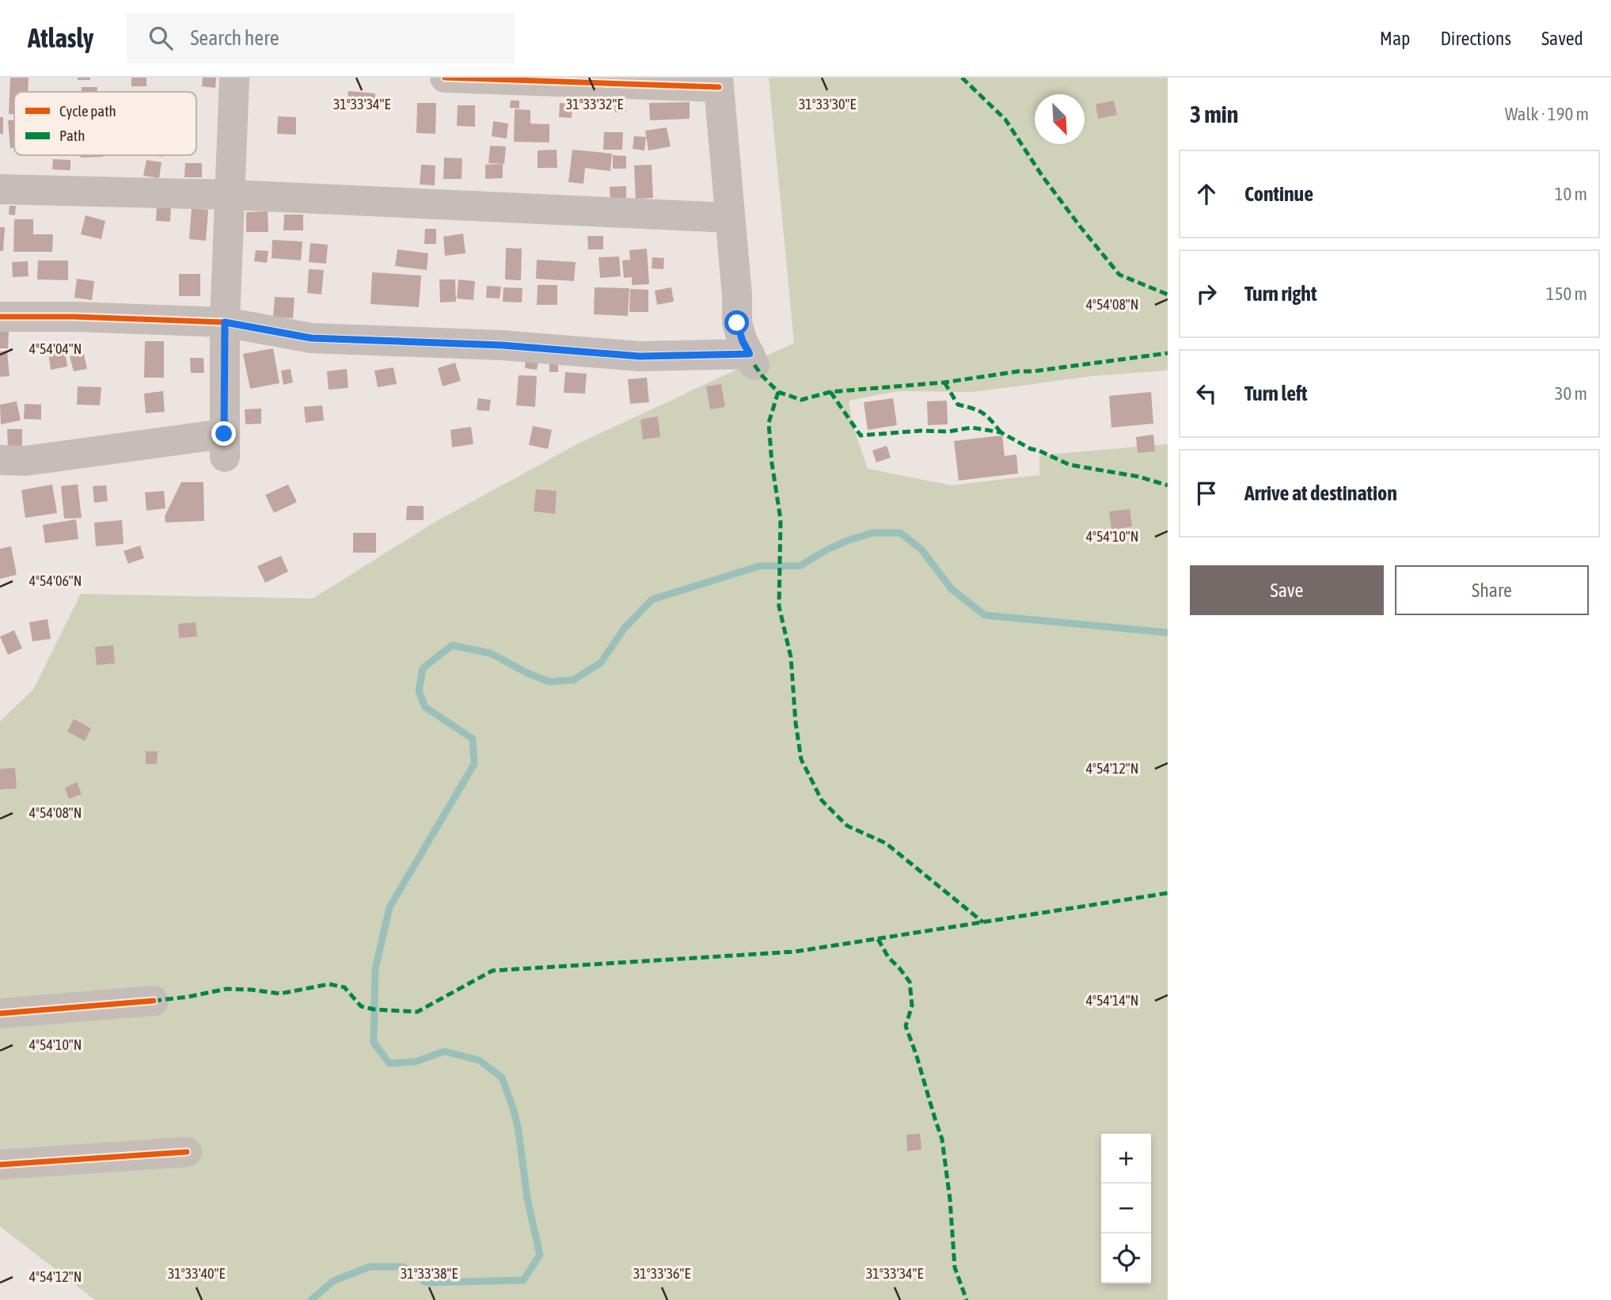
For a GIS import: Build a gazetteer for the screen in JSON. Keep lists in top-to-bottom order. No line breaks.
{"legend":["Cycle path","Path"],"north":"bottom right","page":{"header":"Atlasly","search":"Search here","nav":["Map","Directions","Saved"],"heading":["3 min","Walk · 190 m"],"list":[["Continue","10 m"],["Turn right","150 m"],["Turn left","30 m"],"Arrive at destination"],"buttons":["Save","Share"],"map_buttons":["+","−"]},"coordinates":["31°33'34\"E","31°33'32\"E","31°33'30\"E","4°54'08\"N","4°54'04\"N","4°54'10\"N","4°54'06\"N","4°54'12\"N","4°54'14\"N","31°33'40\"E","31°33'38\"E","31°33'36\"E"]}
